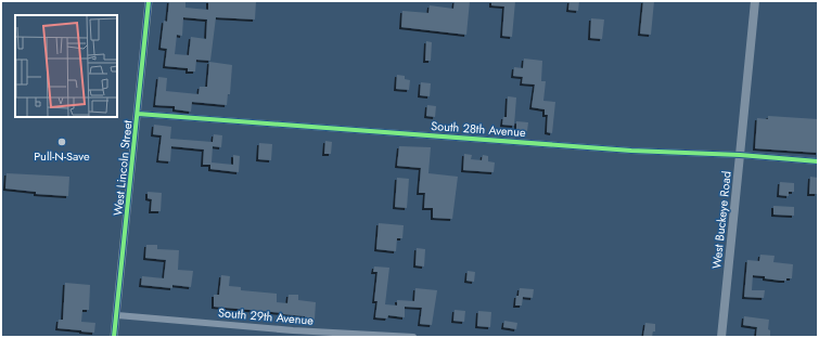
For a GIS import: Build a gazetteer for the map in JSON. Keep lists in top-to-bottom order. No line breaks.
{"streets":{"main road":["West Buckeye Road"],"street":["South 28th Avenue","West Lincoln Street","South 29th Avenue"]},"crossings":[["South 28th Avenue","West Lincoln Street"],["South 28th Avenue","West Buckeye Road"],["West Lincoln Street","South 29th Avenue"]],"places":["Pull-N-Save"]}
